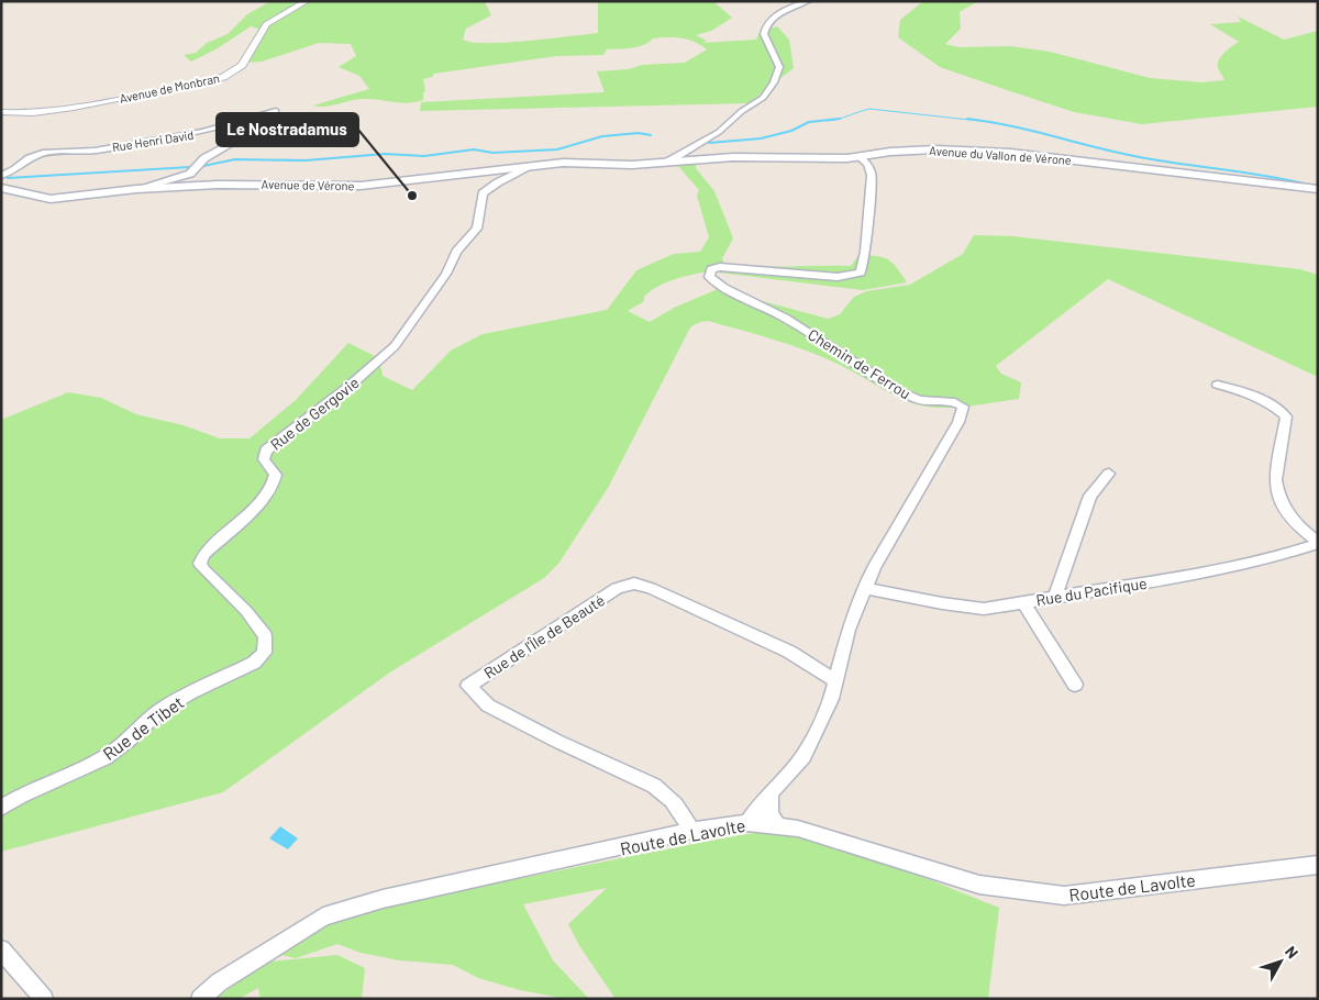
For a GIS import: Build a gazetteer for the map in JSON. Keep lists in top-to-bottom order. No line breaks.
{"streets":{"main road":["Avenue du Vallon de Vérone","Avenue de Vérone"],"street":["Avenue de Monbran","Rue Henri David","Chemin de Ferrou","Rue de Gergovie","Rue du Pacifique","Rue de l'Île de Beauté","Rue de Tibet","Route de Lavolte"]},"crossings":[["Rue Henri David","Avenue de Vérone"],["Avenue du Vallon de Vérone","Avenue de Vérone"],["Avenue du Vallon de Vérone","Chemin de Ferrou"],["Avenue de Vérone","Rue de Gergovie"],["Chemin de Ferrou","Rue du Pacifique"],["Chemin de Ferrou","Rue de l'Île de Beauté"],["Chemin de Ferrou","Route de Lavolte"],["Rue de Gergovie","Rue de Tibet"],["Rue de l'Île de Beauté","Route de Lavolte"]],"places":["Le Nostradamus"],"north":"top right"}
